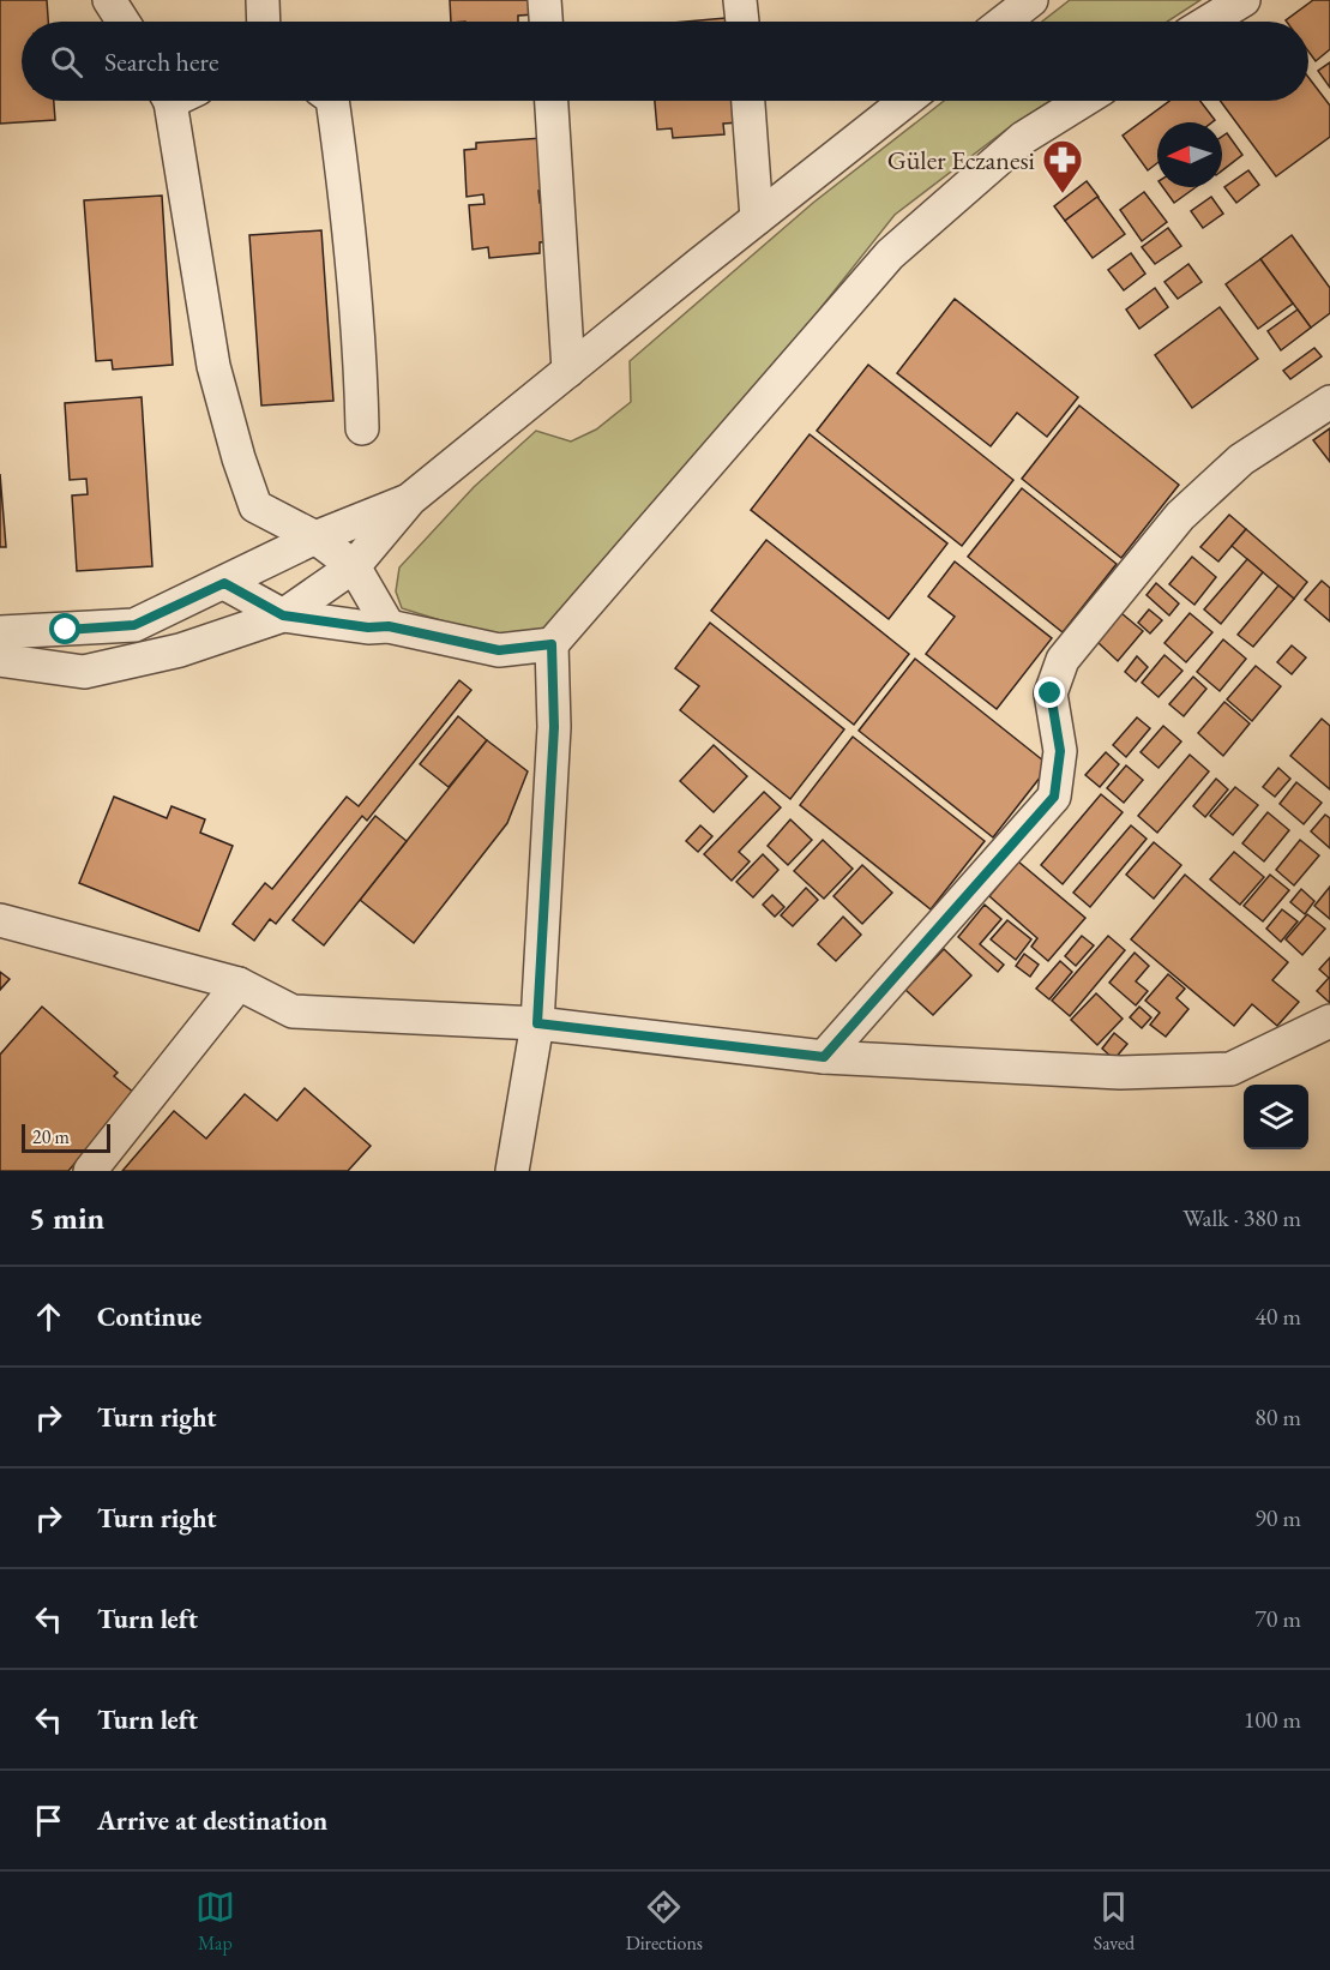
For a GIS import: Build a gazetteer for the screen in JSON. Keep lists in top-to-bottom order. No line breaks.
{"places":{"pharmacy":["Güler Eczanesi"]},"scale_bar":"20 m","north":"left","page":{"search":"Search here","scale":"20 m","heading":["5 min","Walk · 380 m"],"list":[["Continue","40 m"],["Turn right","80 m"],["Turn right","90 m"],["Turn left","70 m"],["Turn left","100 m"],"Arrive at destination"],"nav":["Map","Directions","Saved"]}}
